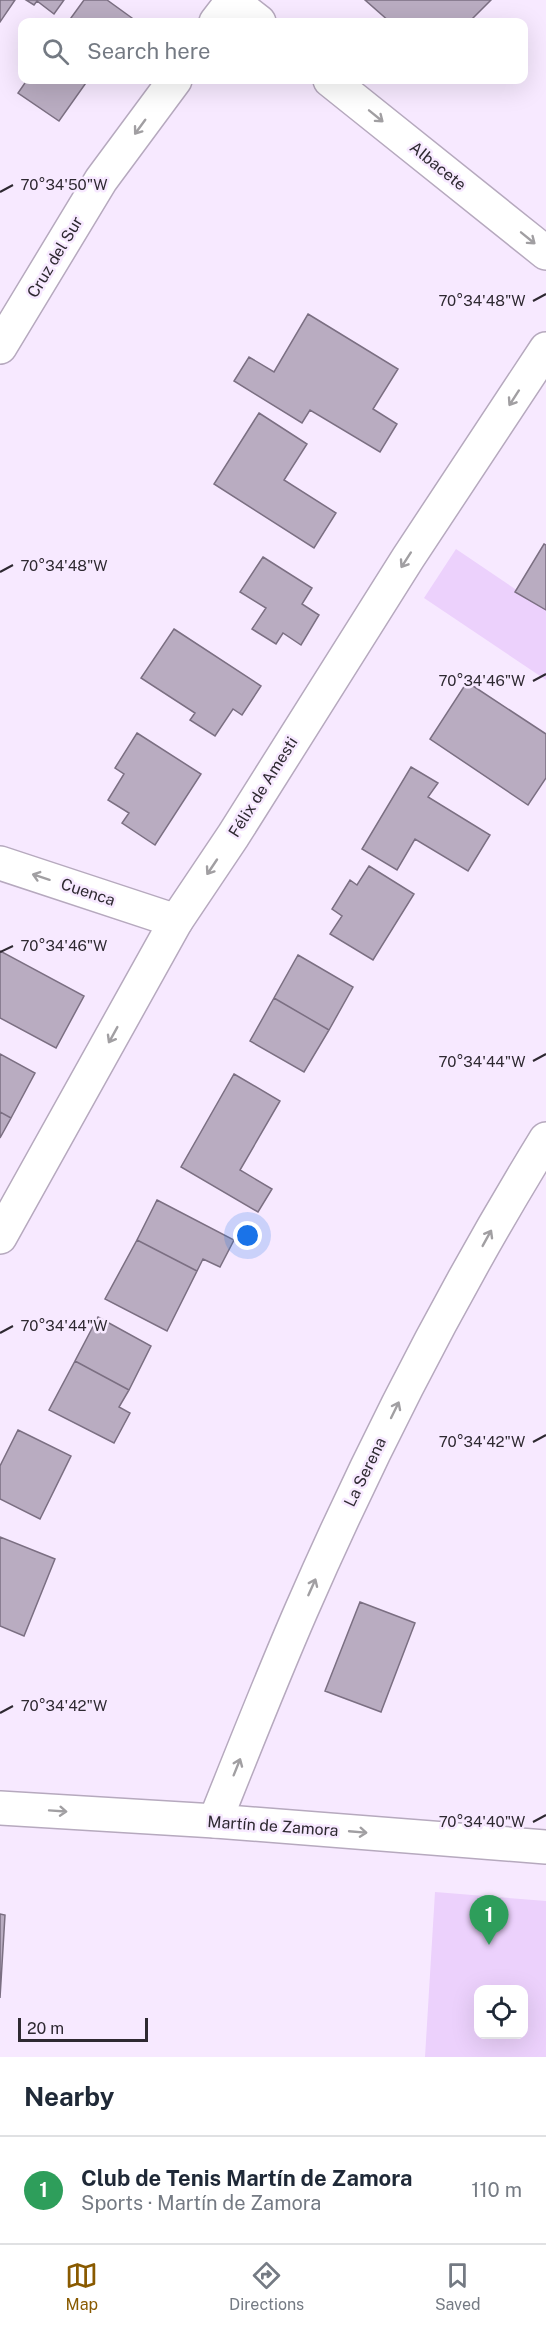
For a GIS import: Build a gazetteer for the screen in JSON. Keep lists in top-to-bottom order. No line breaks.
{"streets":{"street":["Albacete","Cruz del Sur","Félix de Amesti","Cuenca","La Serena","Martín de Zamora"]},"crossings":[["Félix de Amesti","Cuenca"],["La Serena","Martín de Zamora"]],"one_way":["Albacete","Cruz del Sur","Félix de Amesti","Cuenca","La Serena","Martín de Zamora"],"scale_bar":"20 m","page":{"search":"Search here","pins":"1","scale":"20 m","heading":"Nearby","list":[{"mark":"1","name":"Club de Tenis Martín de Zamora","note":"Sports · Martín de Zamora","value":"110 m"}],"nav":["Map","Directions","Saved"]},"coordinates":["70°34'50\"W","70°34'48\"W","70°34'46\"W","70°34'44\"W","70°34'42\"W","70°34'40\"W"]}
